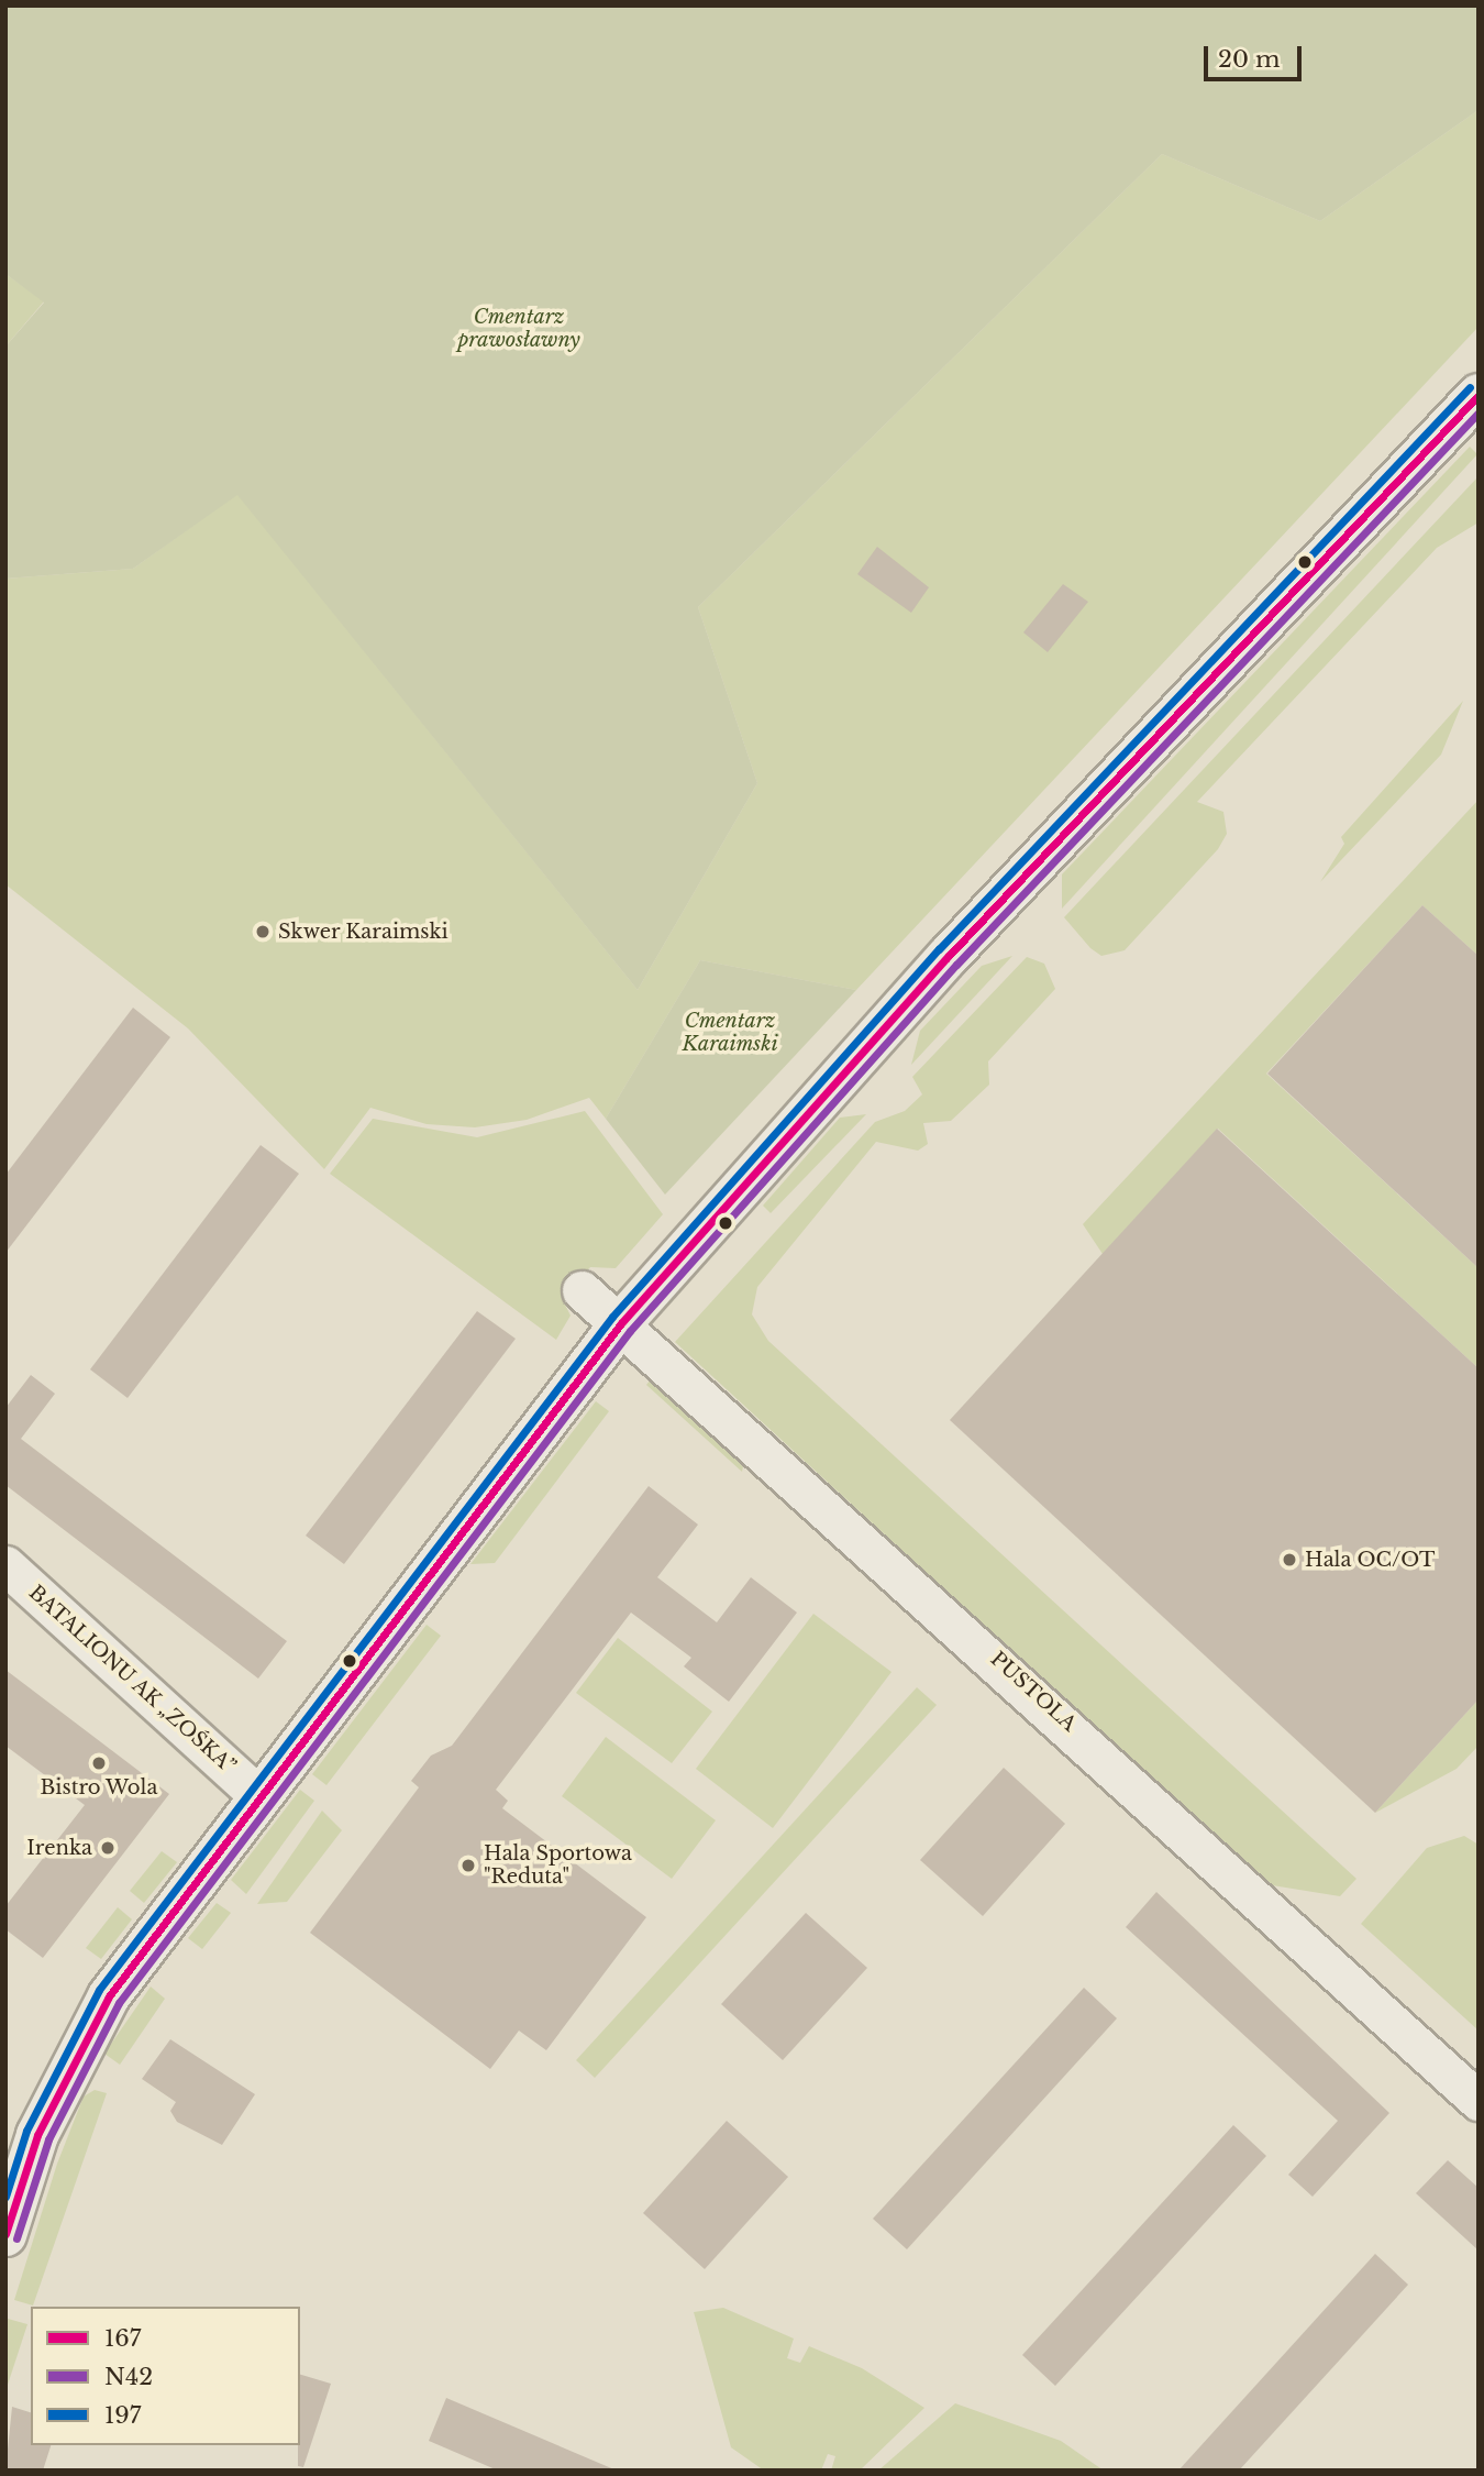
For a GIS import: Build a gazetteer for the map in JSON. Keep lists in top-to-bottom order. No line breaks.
{"streets":{"street":["BATALIONU AK „ZOŚKA”","PUSTOLA"]},"parks":["Cmentarz prawosławny","Cmentarz Karaimski"],"places":["Skwer Karaimski","Hala OC/OT","Bistro Wola","Irenka","Hala Sportowa \"Reduta\""],"lines":["transit line 197","transit line 167","transit line N42"],"legend":["167","N42","197"],"scale_bar":"20 m"}
